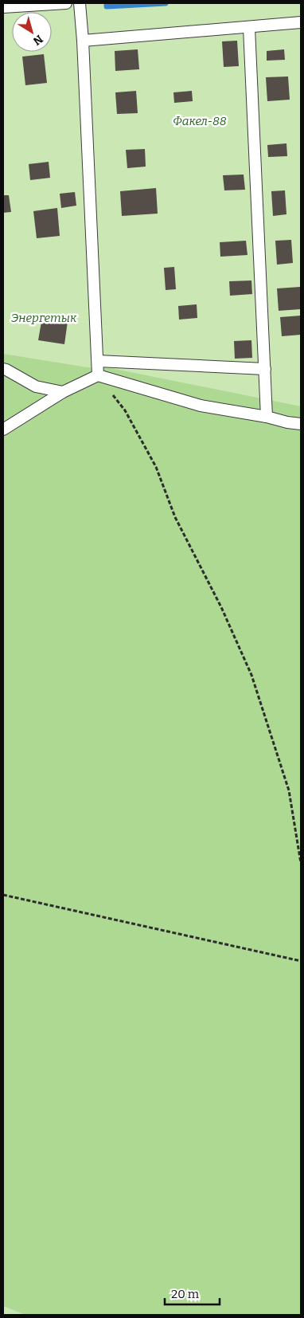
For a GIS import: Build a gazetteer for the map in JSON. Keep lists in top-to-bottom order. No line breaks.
{"parks":["Факел-88","Энергетык"],"scale_bar":"20 m","north":"bottom right"}
